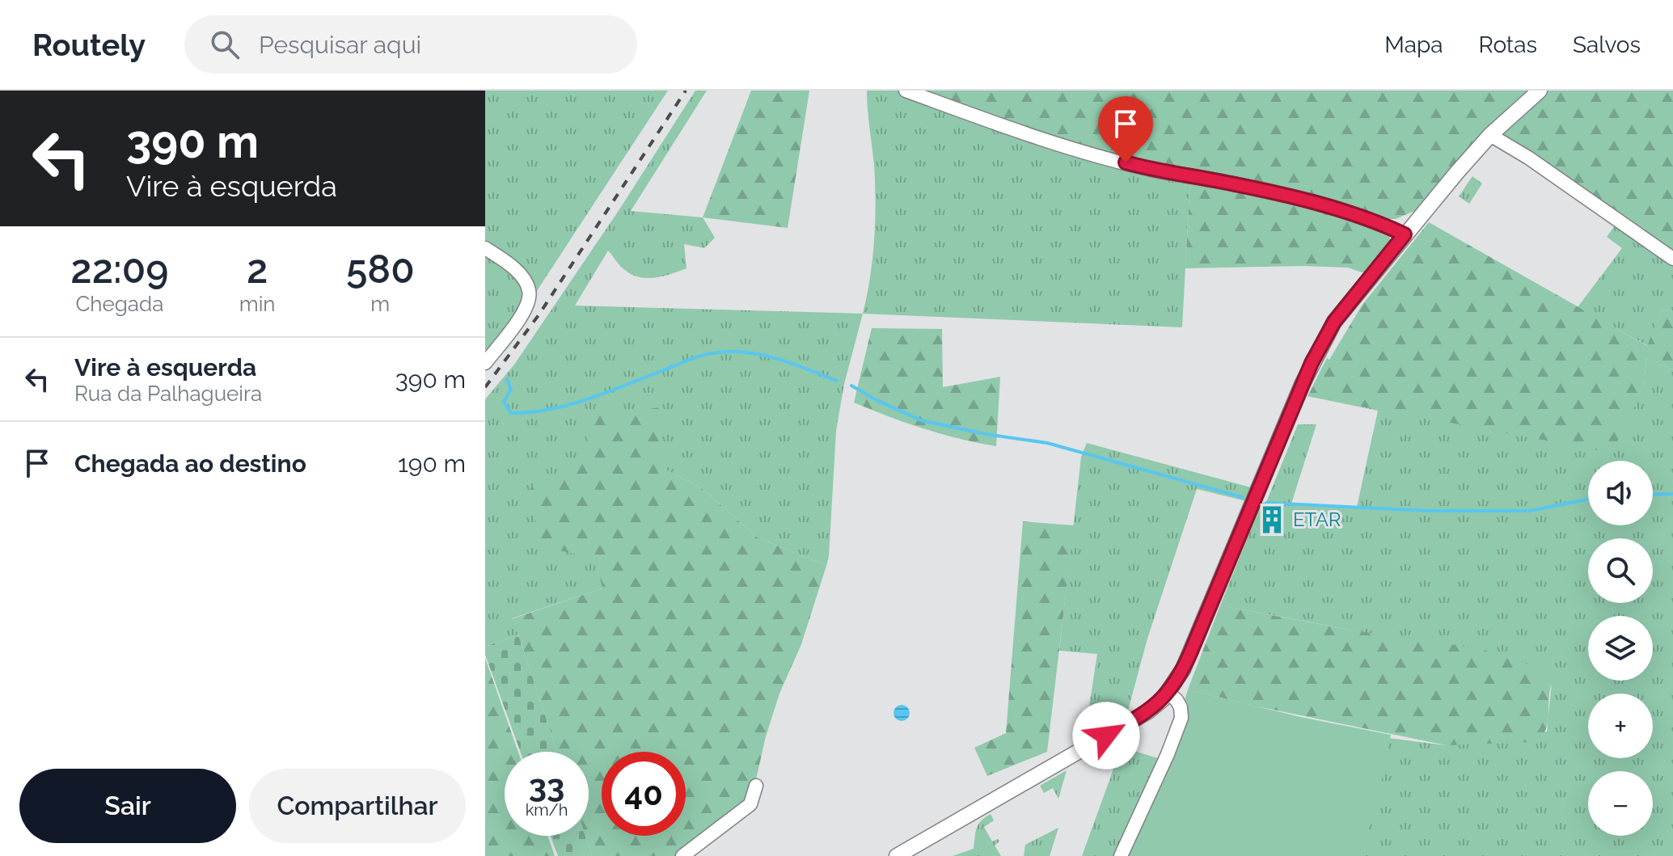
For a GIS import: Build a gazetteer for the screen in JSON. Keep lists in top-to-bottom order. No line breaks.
{"places":{"building":["ETAR"]},"page":{"header":"Routely","search":"Pesquisar aqui","nav":["Mapa","Rotas","Salvos"],"turn":["390 m","Vire à esquerda"],"eta":["22:09","Chegada","2","min","580","m"],"list":[{"name":"Vire à esquerda","note":"Rua da Palhagueira","value":"390 m"},{"name":"Chegada ao destino","value":"190 m"}],"map_buttons":["+","−"],"speed":"33 km/h","limit":"40","buttons":["Sair","Compartilhar"]}}
